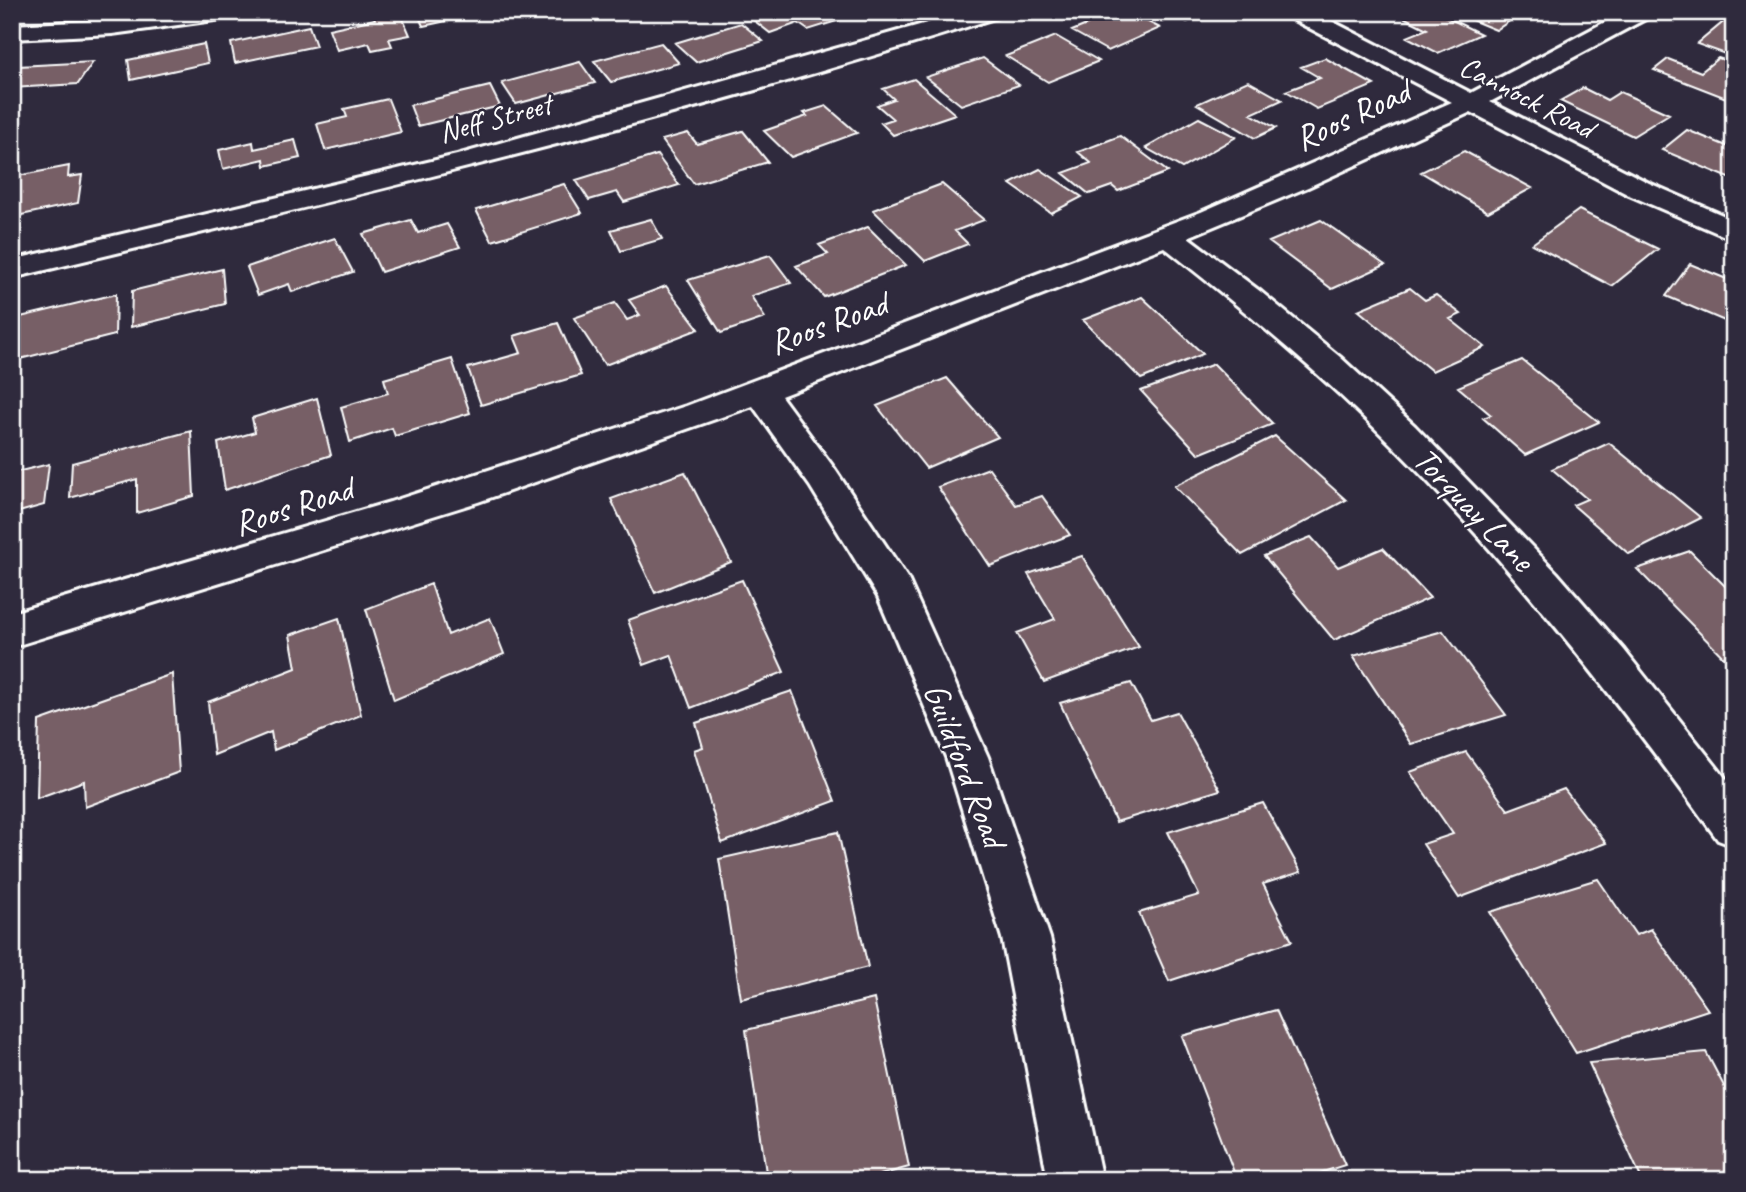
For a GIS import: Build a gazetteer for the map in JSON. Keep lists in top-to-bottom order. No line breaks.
{"streets":{"street":["Cannock Road","Roos Road","Neff Street","Torquay Lane","Guildford Road"]},"crossings":[["Cannock Road","Roos Road"],["Roos Road","Torquay Lane"],["Roos Road","Guildford Road"]]}
